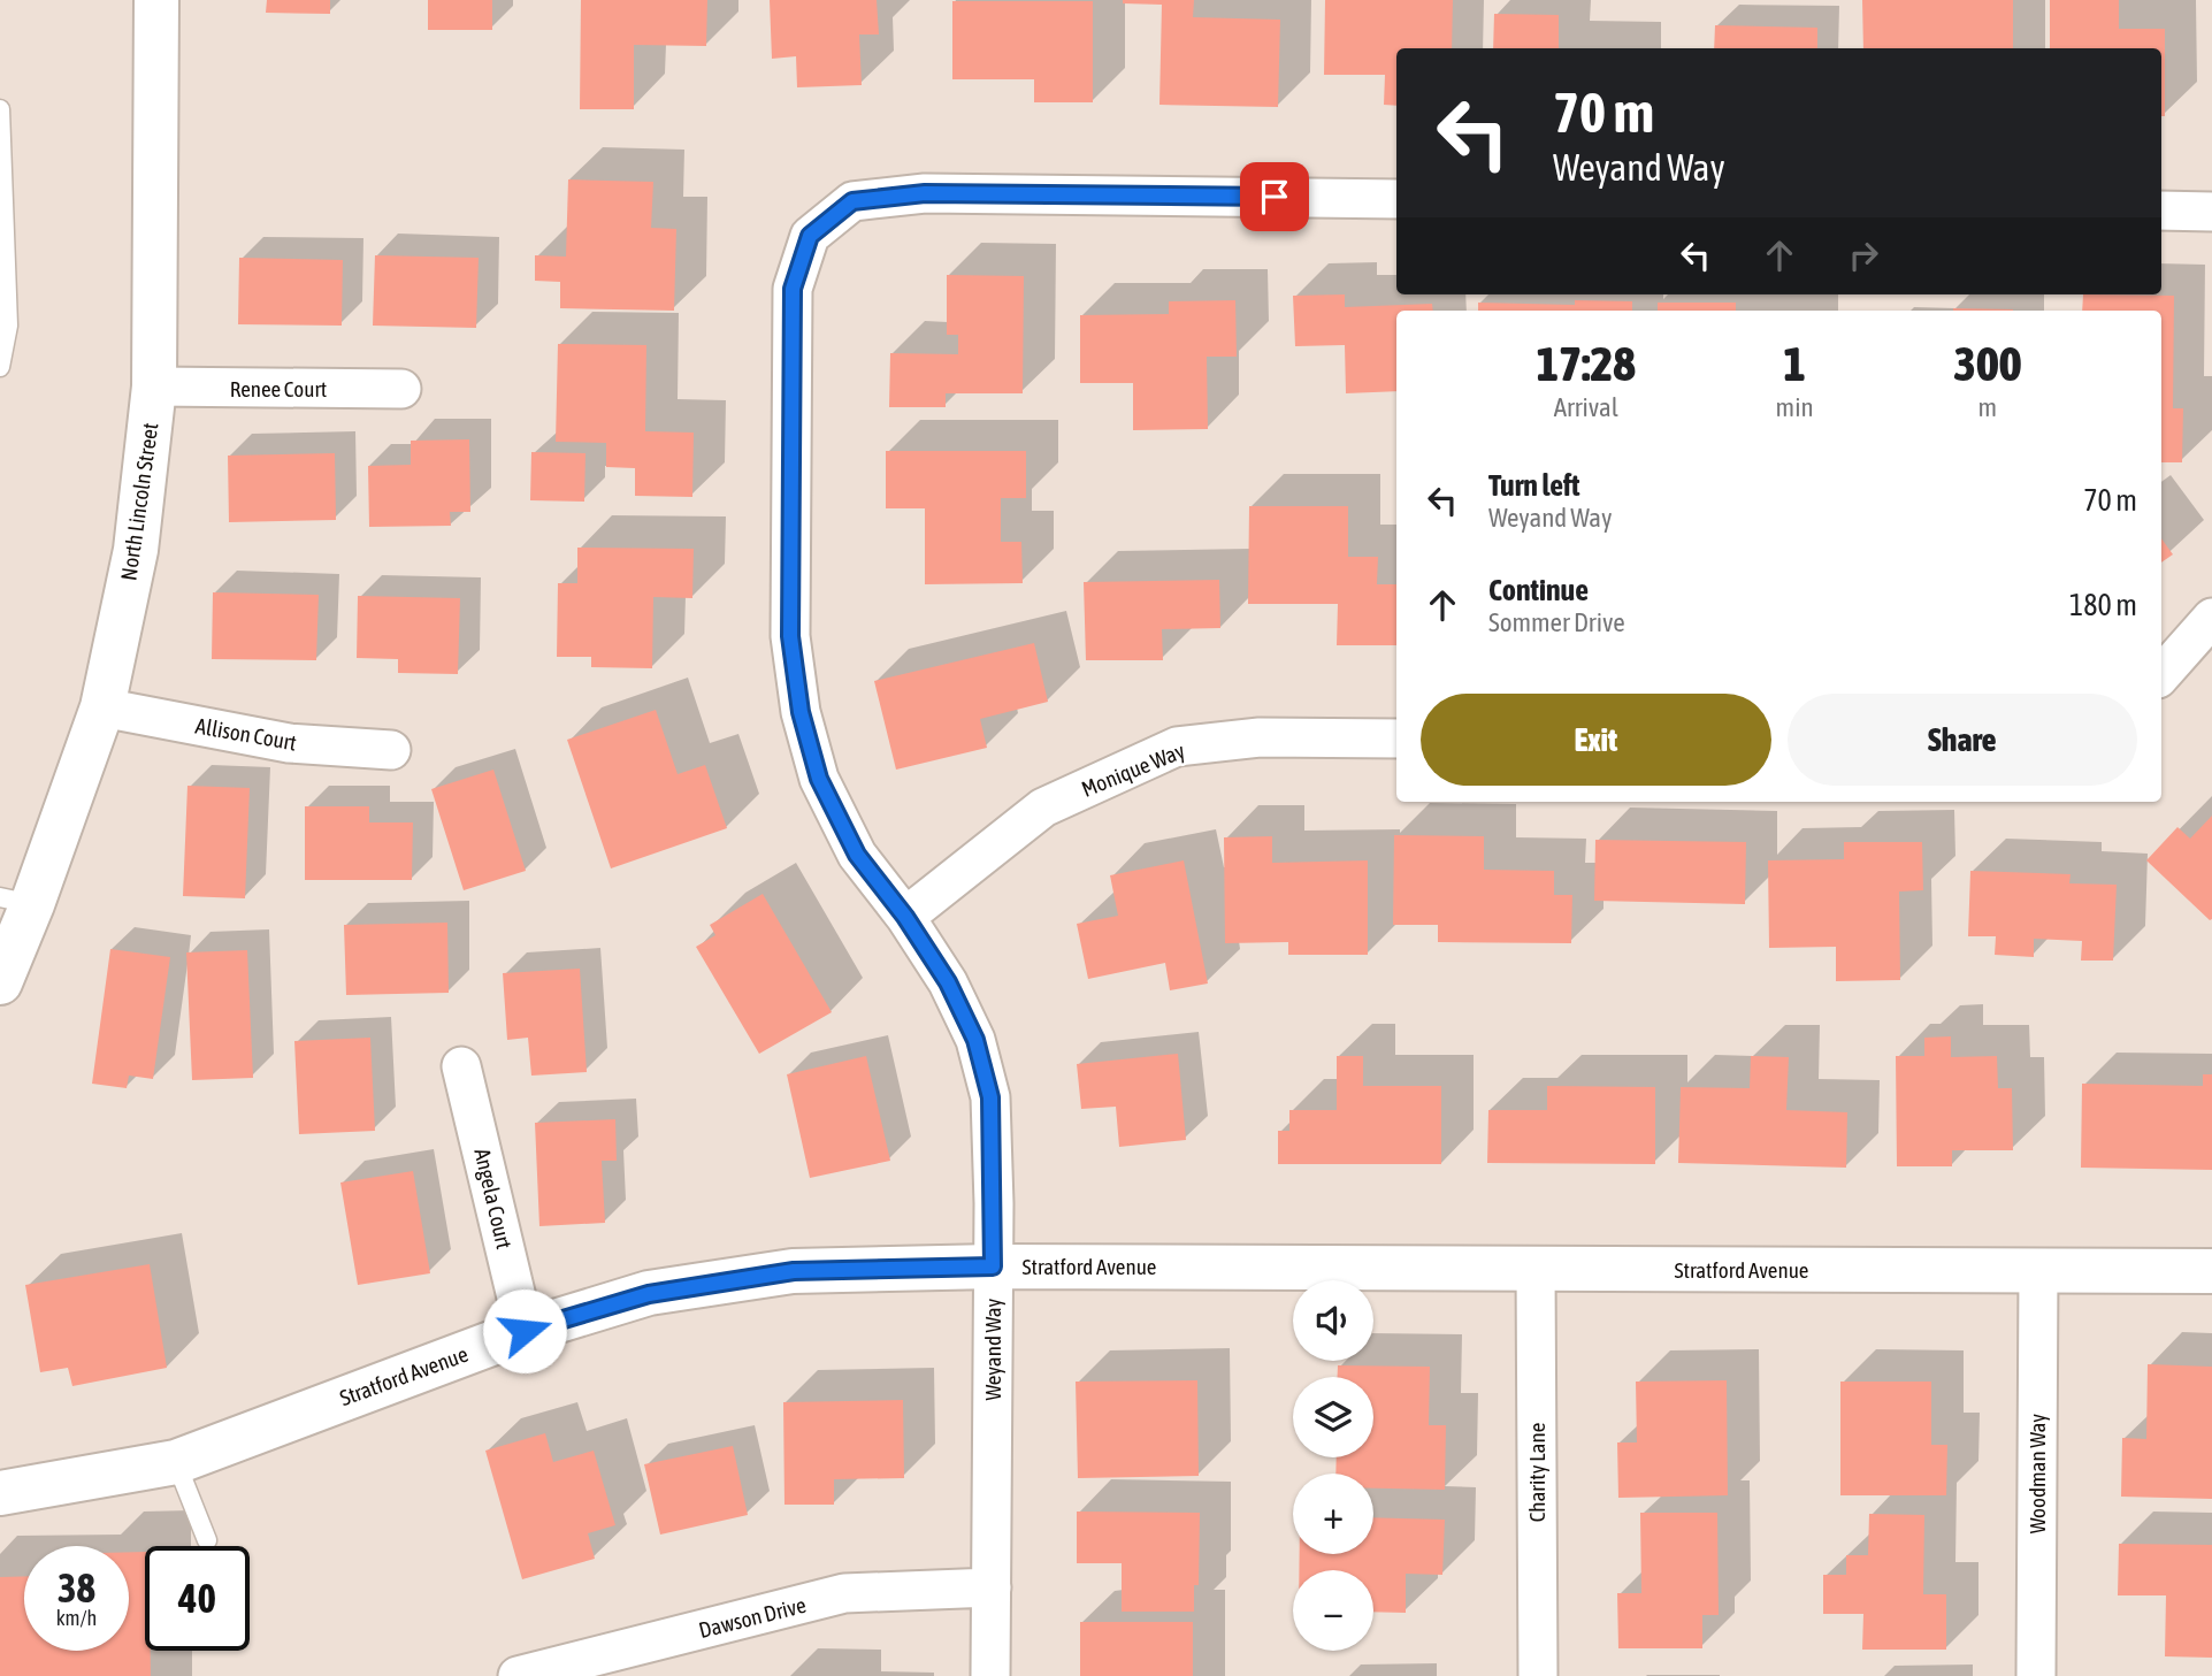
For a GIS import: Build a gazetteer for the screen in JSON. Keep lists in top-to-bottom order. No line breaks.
{"streets":{"street":["Renee Court","North Lincoln Street","Allison Court","Monique Way","Angela Court","Stratford Avenue","Weyand Way","Charity Lane","Woodman Way","Dawson Drive"]},"crossings":[["Renee Court","North Lincoln Street"],["North Lincoln Street","Allison Court"],["Monique Way","Weyand Way"],["Angela Court","Stratford Avenue"],["Stratford Avenue","Weyand Way"],["Stratford Avenue","Charity Lane"],["Stratford Avenue","Woodman Way"],["Weyand Way","Dawson Drive"]],"page":{"turn":["70 m","Weyand Way"],"eta":["17:28","Arrival","1","min","300","m"],"list":[{"name":"Turn left","note":"Weyand Way","value":"70 m"},{"name":"Continue","note":"Sommer Drive","value":"180 m"}],"buttons":["Exit","Share"],"map_buttons":["+","−"],"speed":"38 km/h","limit":"40"}}
